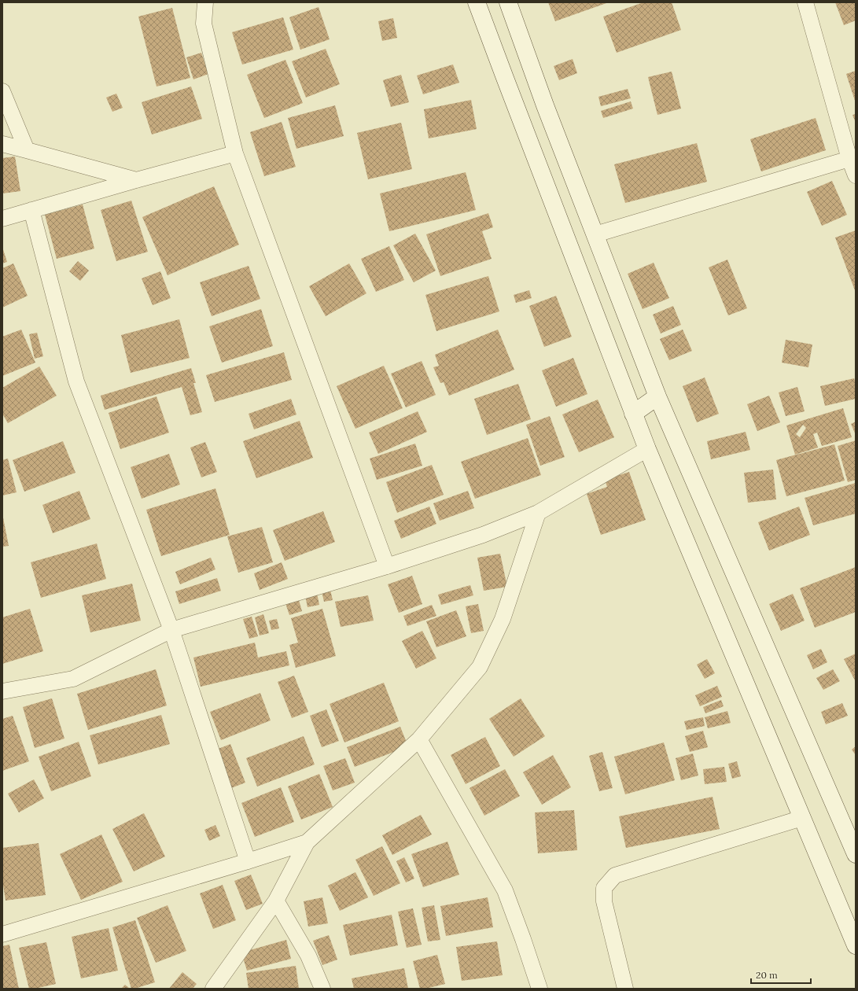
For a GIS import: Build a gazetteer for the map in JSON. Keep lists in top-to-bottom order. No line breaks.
{"scale_bar":"20 m"}
